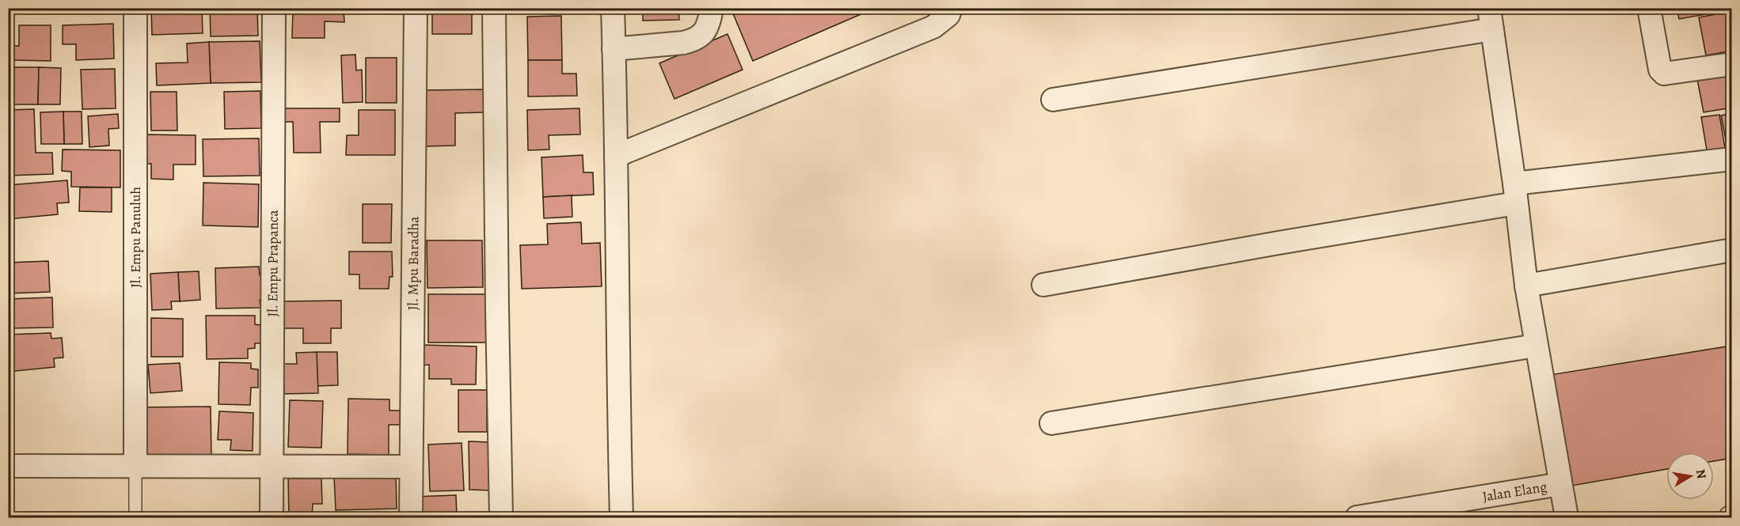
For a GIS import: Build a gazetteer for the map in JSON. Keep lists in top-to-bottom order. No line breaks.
{"streets":{"street":["Jl. Empu Panuluh","Jl. Mpu Baradha","Jl. Empu Prapanca","Jalan Elang"]},"north":"right"}
